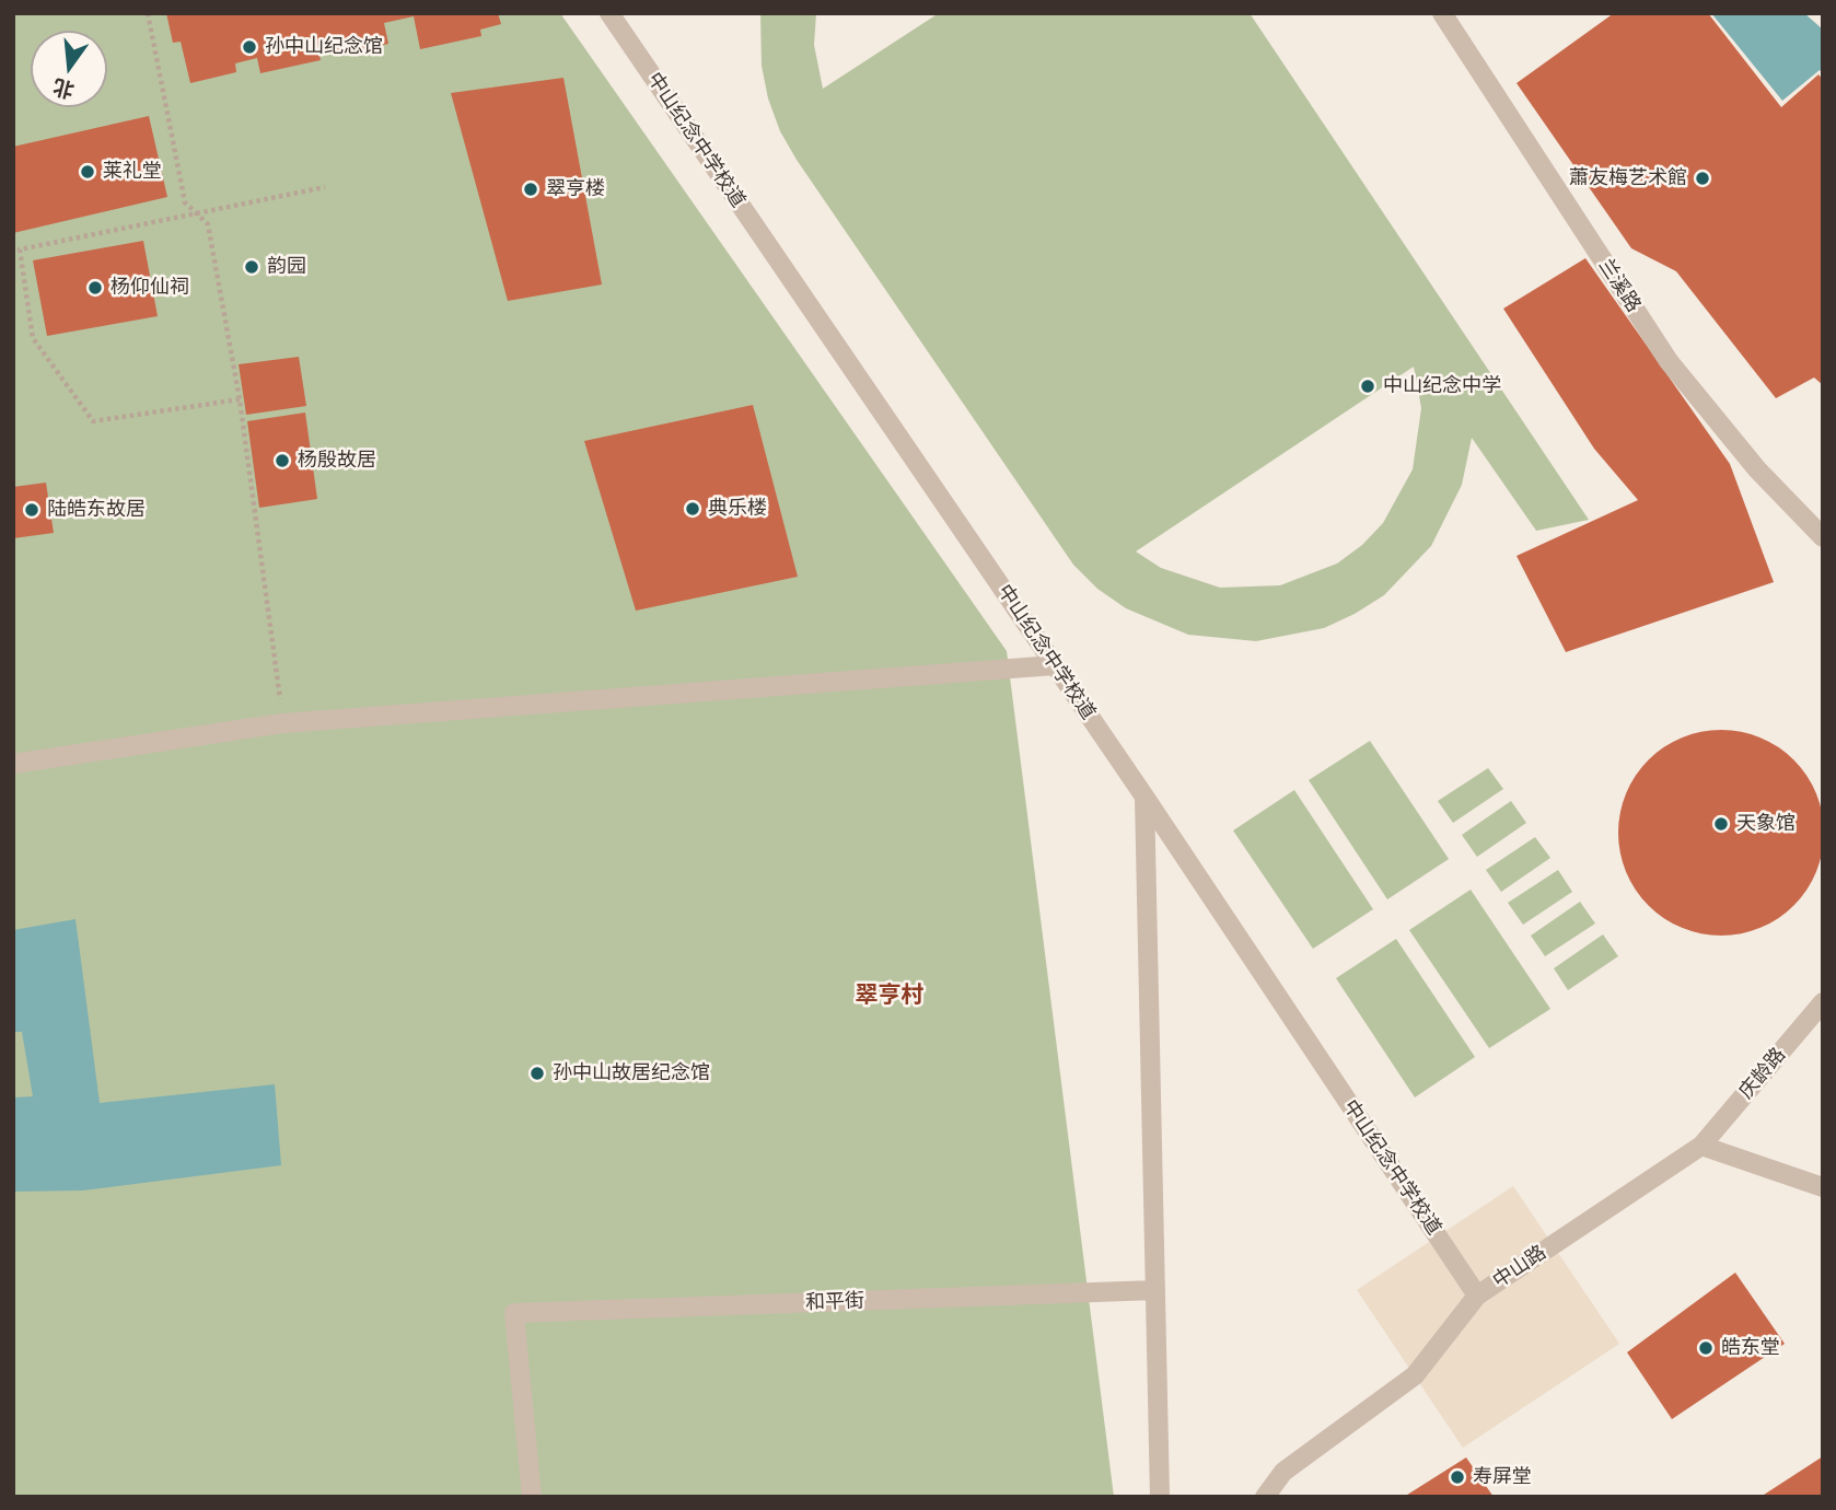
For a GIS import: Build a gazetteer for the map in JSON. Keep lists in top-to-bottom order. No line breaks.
{"streets":{"street":["中山纪念中学校道","兰溪路","庆龄路","中山路","和平街"]},"crossings":[["中山纪念中学校道","中山路"],["庆龄路","中山路"]],"districts":["翠亨村"],"places":["孙中山纪念馆","莱礼堂","蕭友梅艺术館","翠亨楼","韵园","杨仰仙祠","中山纪念中学","杨殷故居","典乐楼","陆皓东故居","天象馆","孙中山故居纪念馆","皓东堂","寿屏堂"],"north":"bottom"}
